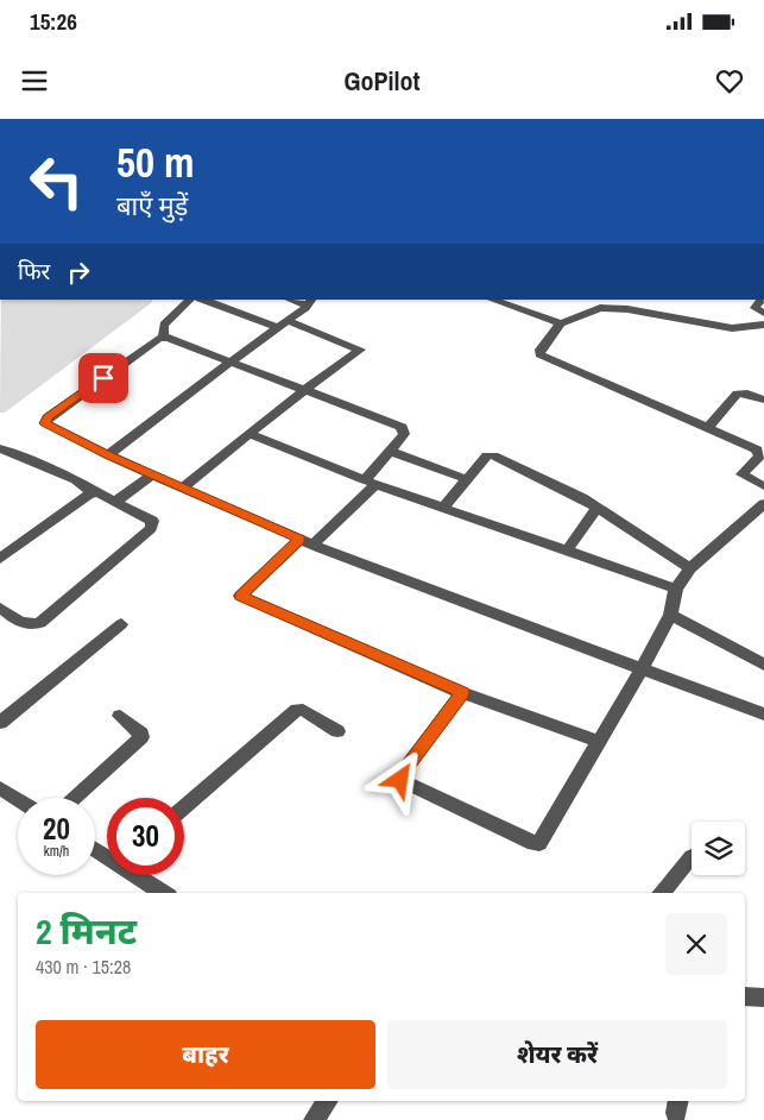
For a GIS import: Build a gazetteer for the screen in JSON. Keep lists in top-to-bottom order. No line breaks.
{"page":{"status":"15:26","header":"GoPilot","turn":["50 m","बाएँ मुड़ें"],"then":"फिर","speed":"20 km/h","limit":"30","heading":["2 मिनट","430 m · 15:28"],"buttons":["बाहर","शेयर करें"]}}
